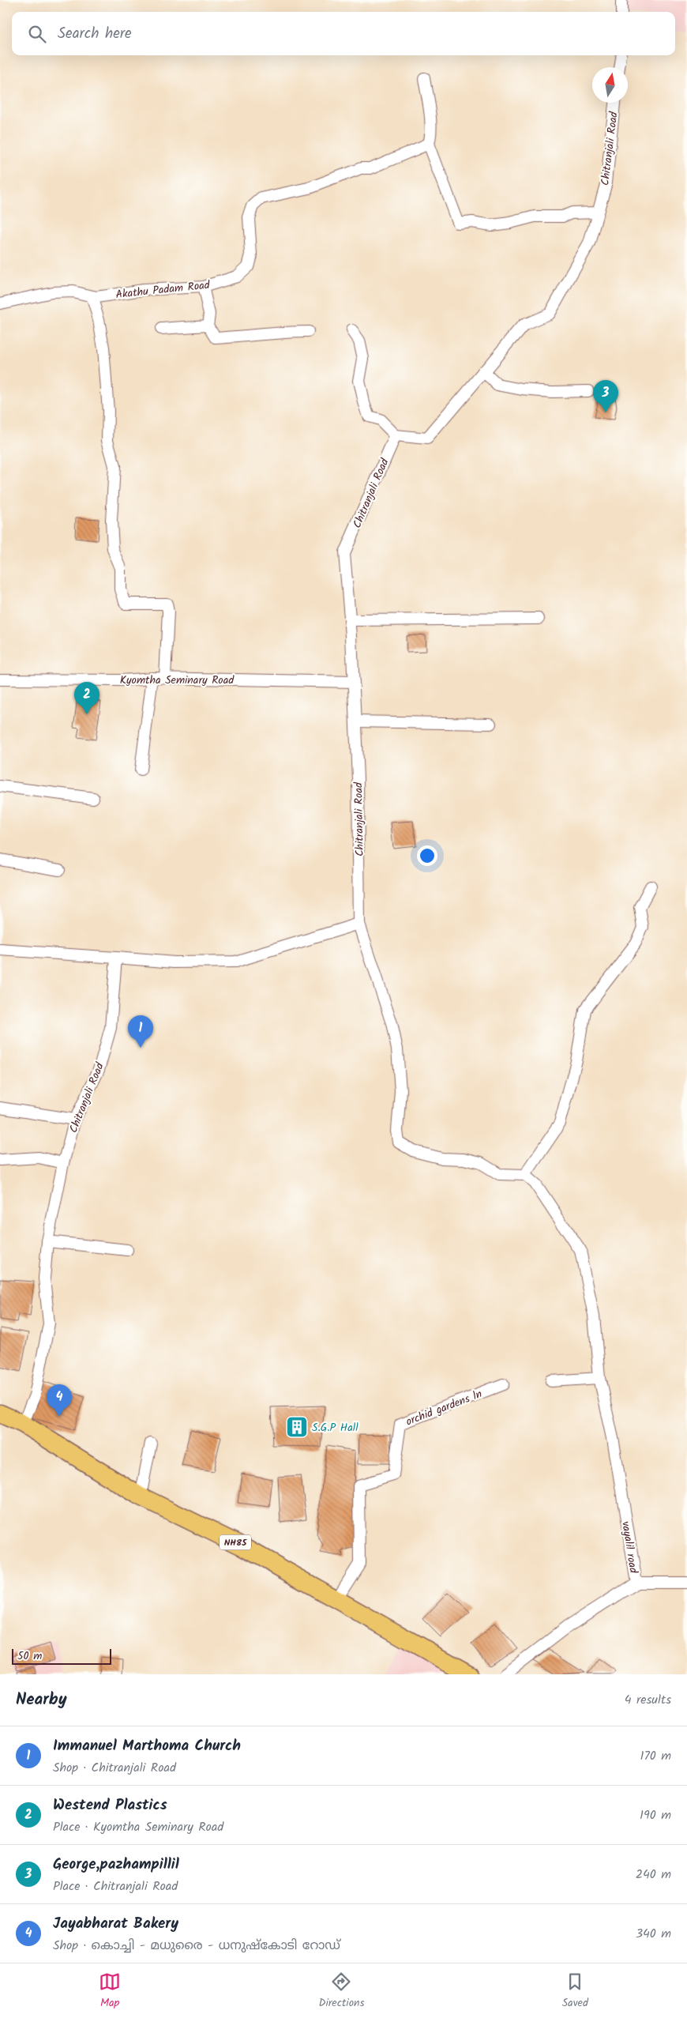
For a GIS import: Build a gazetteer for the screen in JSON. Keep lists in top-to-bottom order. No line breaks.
{"streets":{"highway":["NH85"],"street":["Chitranjali Road","Akathu Padam Road","Kyomtha Seminary Road","orchid gardens ln","vayalil road"]},"crossings":[["Chitranjali Road","Kyomtha Seminary Road"],["Chitranjali Road","NH85"],["Chitranjali Road","vayalil road"],["orchid gardens ln","NH85"]],"places":{"building":["S.G.P Hall"]},"scale_bar":"50 m","north":"top","page":{"search":"Search here","pins":["3","2","1","4"],"scale":"50 m","heading":["Nearby","4 results"],"list":[{"mark":"1","name":"Immanuel Marthoma Church","note":"Shop · Chitranjali Road","value":"170 m"},{"mark":"2","name":"Westend Plastics","note":"Place · Kyomtha Seminary Road","value":"190 m"},{"mark":"3","name":"George,pazhampillil","note":"Place · Chitranjali Road","value":"240 m"},{"mark":"4","name":"Jayabharat Bakery","note":"Shop · കൊച്ചി - മധുരൈ - ധനുഷ്‌കോടി റോഡ്","value":"340 m"}],"nav":["Map","Directions","Saved"]}}
